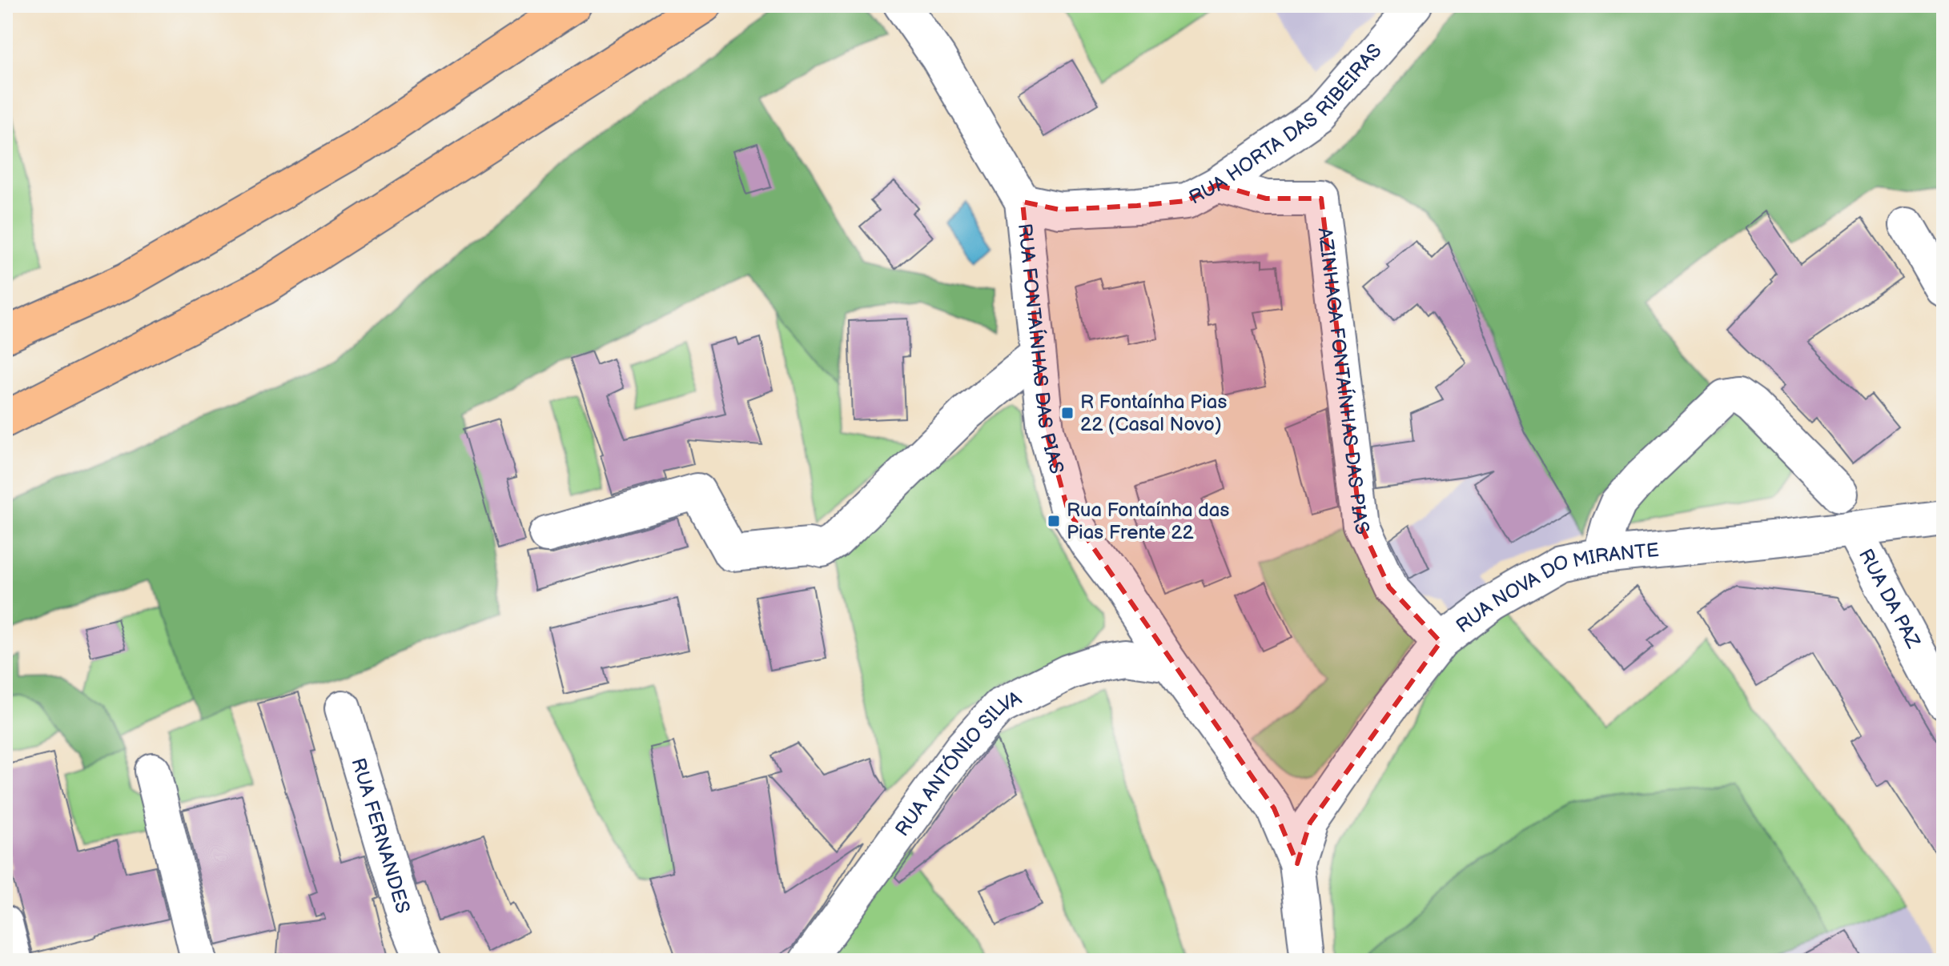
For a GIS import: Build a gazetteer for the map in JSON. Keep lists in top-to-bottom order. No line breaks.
{"streets":{"street":["RUA HORTA DAS RIBEIRAS","RUA FONTAÍNHAS DAS PIAS","AZINHAGA FONTAÍNHAS DAS PIAS","RUA NOVA DO MIRANTE","RUA DA PAZ","RUA ANTÓNIO SILVA","RUA FERNANDES"]},"crossings":[["RUA HORTA DAS RIBEIRAS","RUA FONTAÍNHAS DAS PIAS"],["RUA HORTA DAS RIBEIRAS","AZINHAGA FONTAÍNHAS DAS PIAS"],["RUA FONTAÍNHAS DAS PIAS","RUA NOVA DO MIRANTE"],["RUA FONTAÍNHAS DAS PIAS","RUA ANTÓNIO SILVA"],["AZINHAGA FONTAÍNHAS DAS PIAS","RUA NOVA DO MIRANTE"],["RUA NOVA DO MIRANTE","RUA DA PAZ"]],"places":{"transit":["R Fontaínha Pias 22 (Casal Novo)","Rua Fontaínha das Pias Frente 22"]}}
